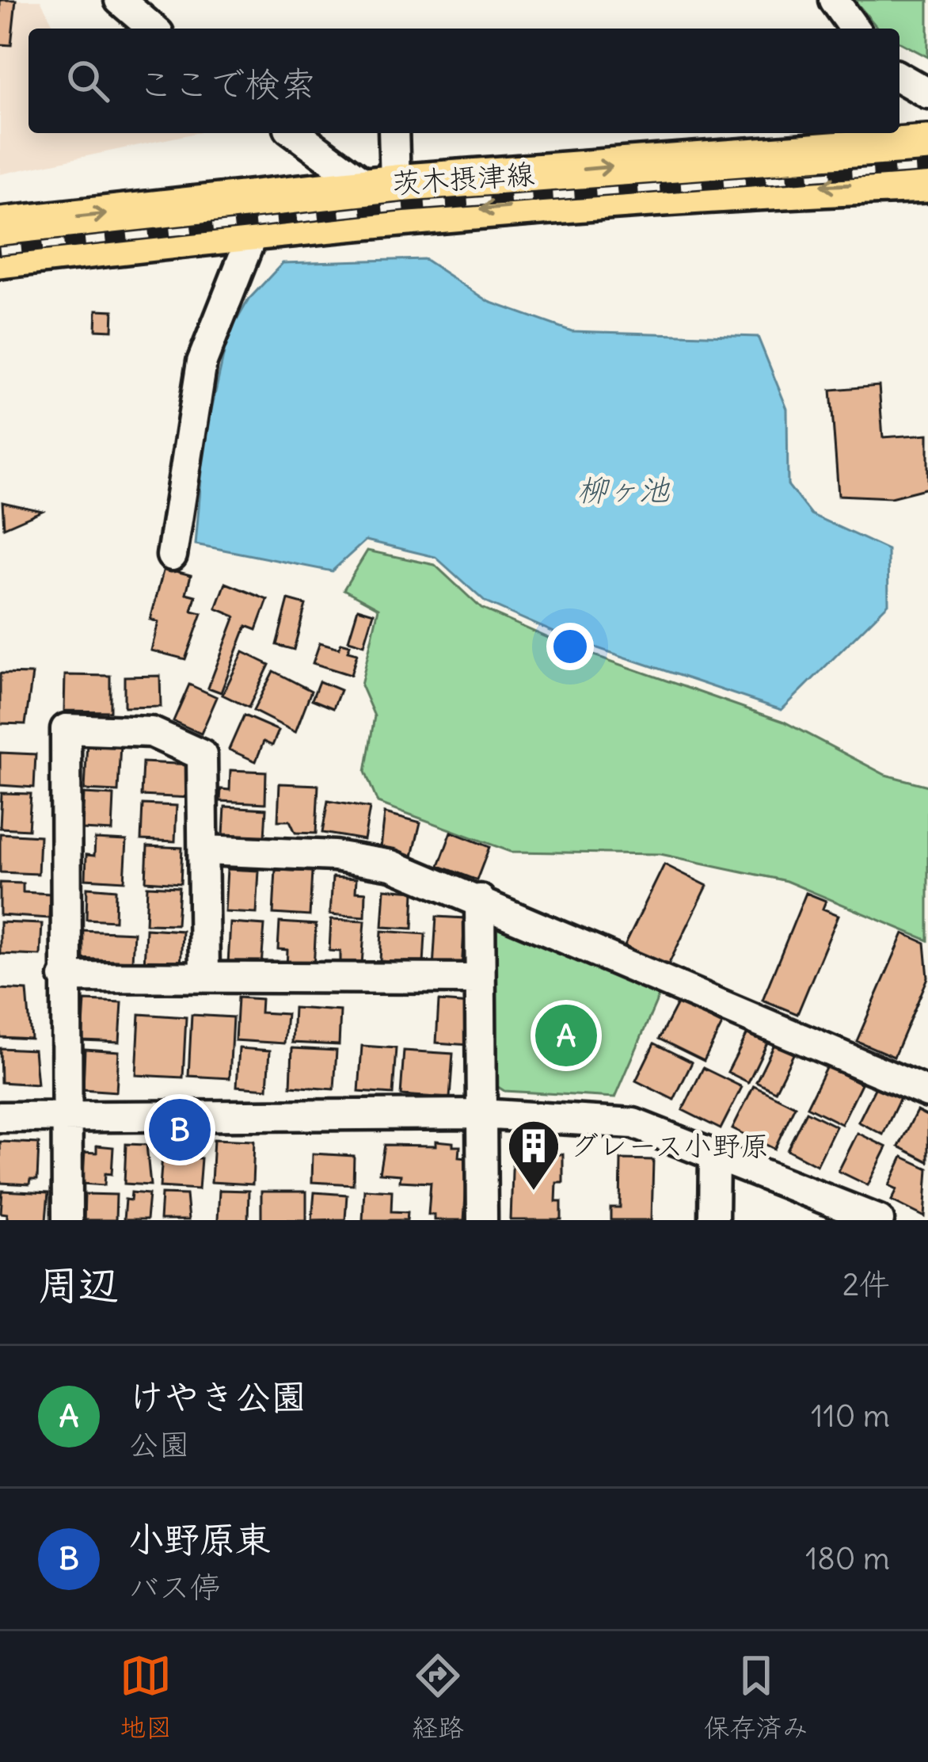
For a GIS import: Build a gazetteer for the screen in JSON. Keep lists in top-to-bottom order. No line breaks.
{"streets":{"main road":["茨木摂津線"]},"water":["柳ヶ池"],"places":{"building":["グレース小野原"]},"page":{"search":"ここで検索","pins":["A","B"],"heading":["周辺","2件"],"list":[{"mark":"A","name":"けやき公園","note":"公園","value":"110 m"},{"mark":"B","name":"小野原東","note":"バス停","value":"180 m"}],"nav":["地図","経路","保存済み"]}}
